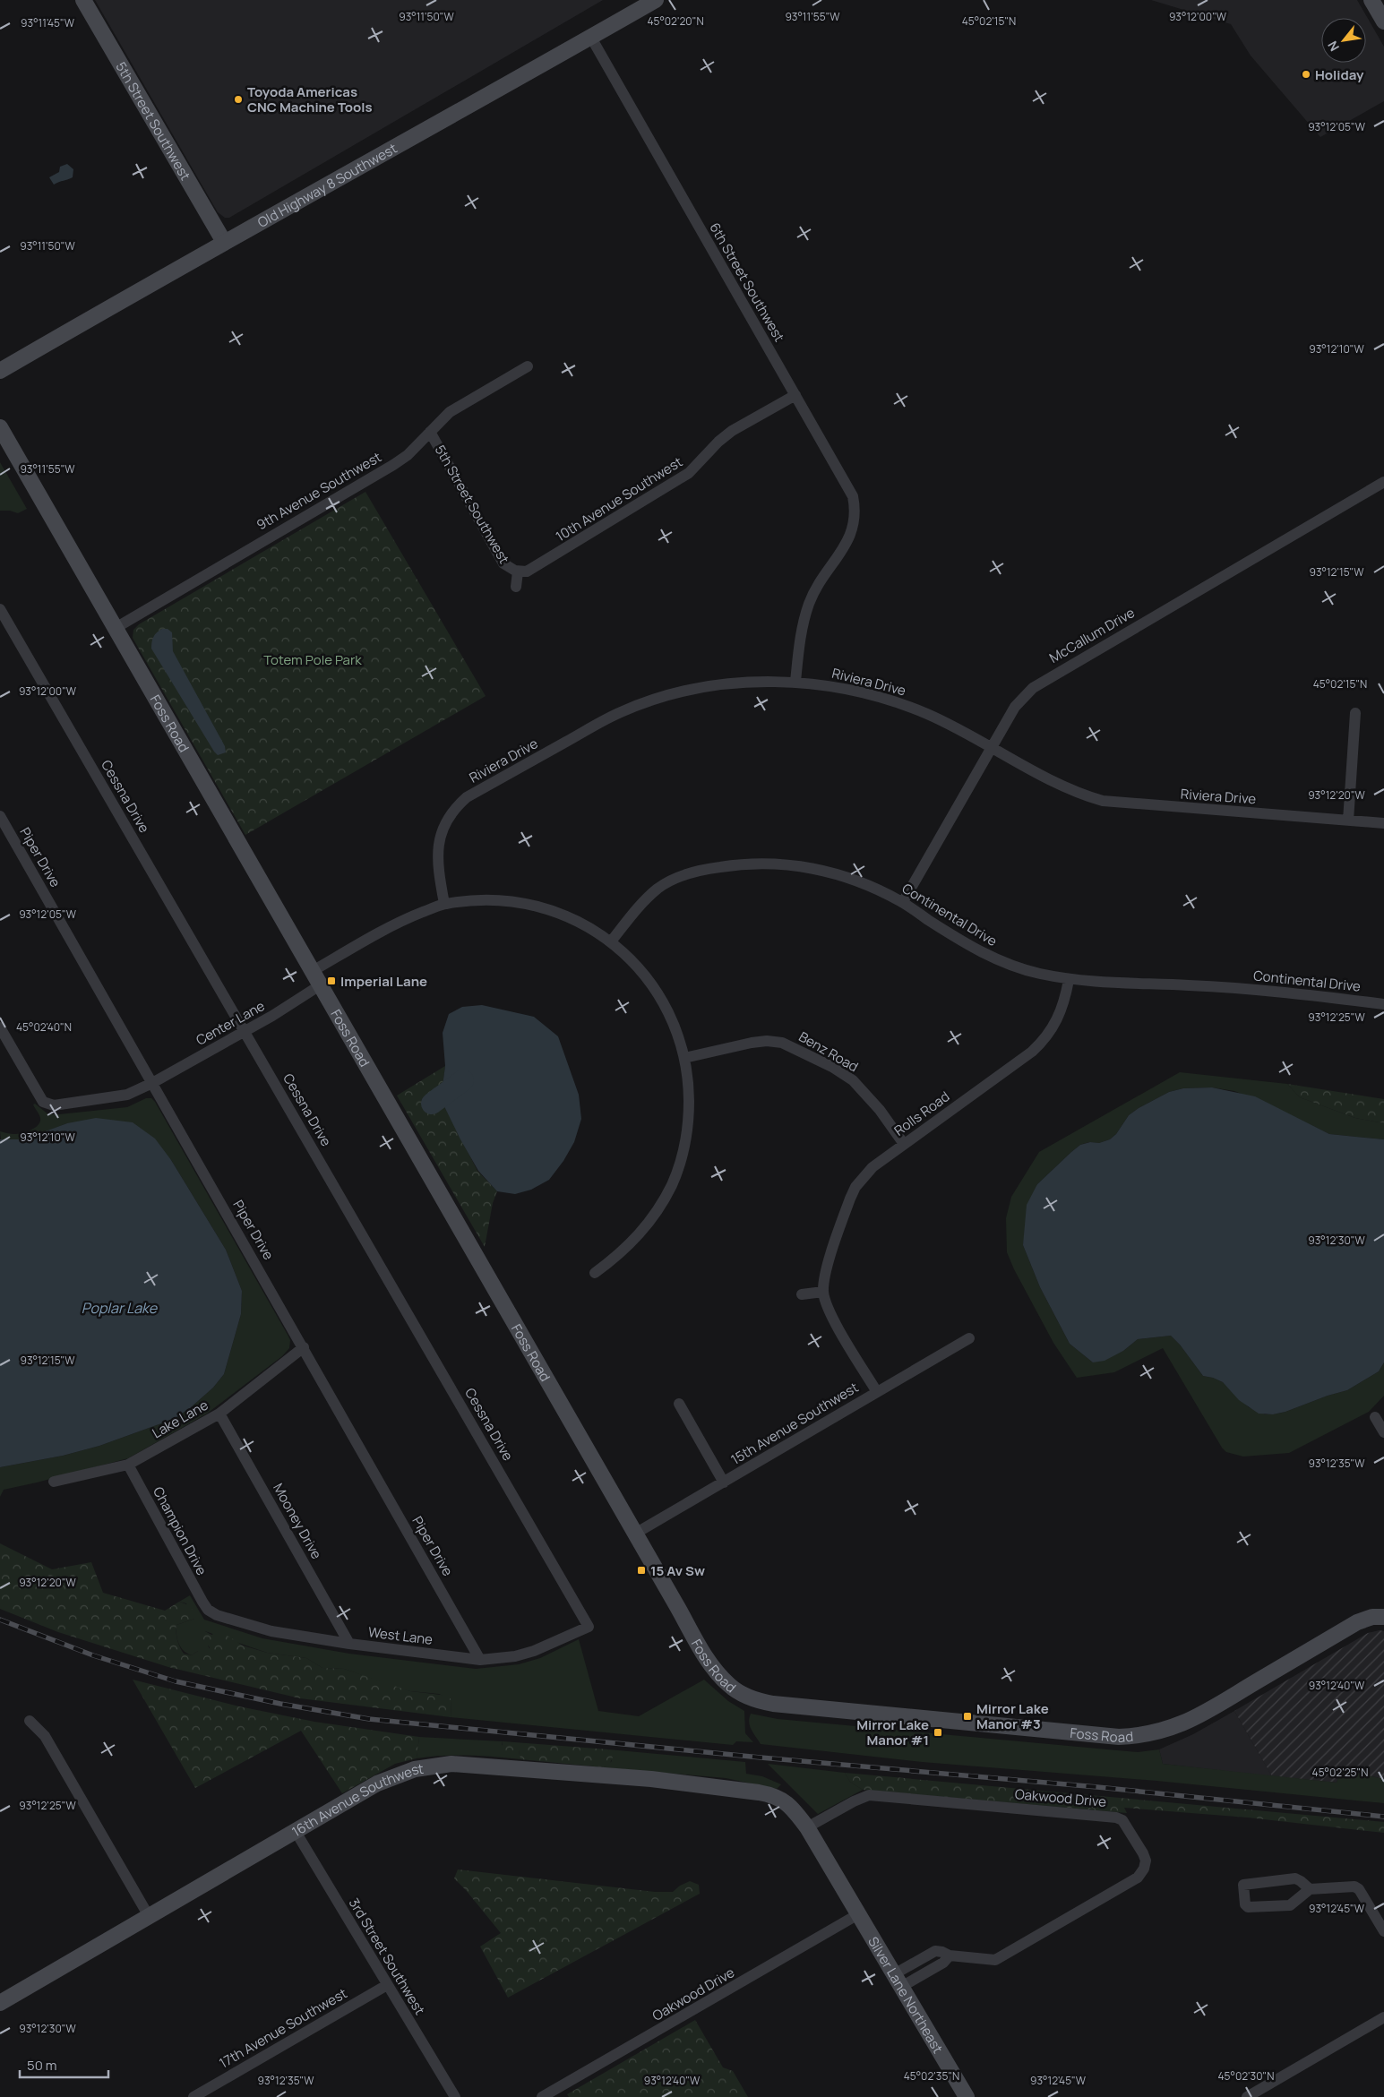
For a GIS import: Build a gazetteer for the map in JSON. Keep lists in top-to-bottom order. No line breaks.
{"streets":{"street":["5th Street Southwest","Old Highway 8 Southwest","6th Street Southwest","9th Avenue Southwest","10th Avenue Southwest","McCallum Drive","Riviera Drive","Foss Road","Cessna Drive","Piper Drive","Continental Drive","Center Lane","Benz Road","Rolls Road","Lake Lane","15th Avenue Southwest","Mooney Drive","Champion Drive","West Lane","Oakwood Drive","16th Avenue Southwest","3rd Street Southwest","Silver Lane Northeast","17th Avenue Southwest"]},"crossings":[["5th Street Southwest","Old Highway 8 Southwest"],["5th Street Southwest","9th Avenue Southwest"],["5th Street Southwest","10th Avenue Southwest"],["Old Highway 8 Southwest","6th Street Southwest"],["6th Street Southwest","10th Avenue Southwest"],["6th Street Southwest","Riviera Drive"],["9th Avenue Southwest","Foss Road"],["McCallum Drive","Riviera Drive"],["McCallum Drive","Continental Drive"],["Foss Road","Center Lane"],["Foss Road","15th Avenue Southwest"],["Cessna Drive","Center Lane"],["Cessna Drive","West Lane"],["Piper Drive","Center Lane"],["Piper Drive","Lake Lane"],["Piper Drive","West Lane"],["Continental Drive","Rolls Road"],["Benz Road","Rolls Road"],["Rolls Road","15th Avenue Southwest"],["Lake Lane","Mooney Drive"],["Lake Lane","Champion Drive"],["Mooney Drive","West Lane"],["Champion Drive","West Lane"],["Oakwood Drive","16th Avenue Southwest"],["Oakwood Drive","Silver Lane Northeast"],["16th Avenue Southwest","3rd Street Southwest"],["16th Avenue Southwest","Silver Lane Northeast"],["3rd Street Southwest","17th Avenue Southwest"]],"water":["Poplar Lake"],"parks":["Totem Pole Park"],"places":{"other":["Holiday","Toyoda Americas CNC Machine Tools"],"transit":["Imperial Lane","15 Av Sw","Mirror Lake Manor #3","Mirror Lake Manor #1"]},"scale_bar":"50 m","north":"bottom left","coordinates":["93°11'50\"W","93°11'55\"W","93°12'00\"W","45°02'20\"N","45°02'15\"N","93°11'45\"W","93°12'05\"W","93°12'10\"W","93°12'15\"W","93°12'20\"W","93°12'25\"W","45°02'40\"N","93°12'30\"W","93°12'35\"W","93°12'40\"W","45°02'25\"N","93°12'45\"W","45°02'35\"N","45°02'30\"N"]}
